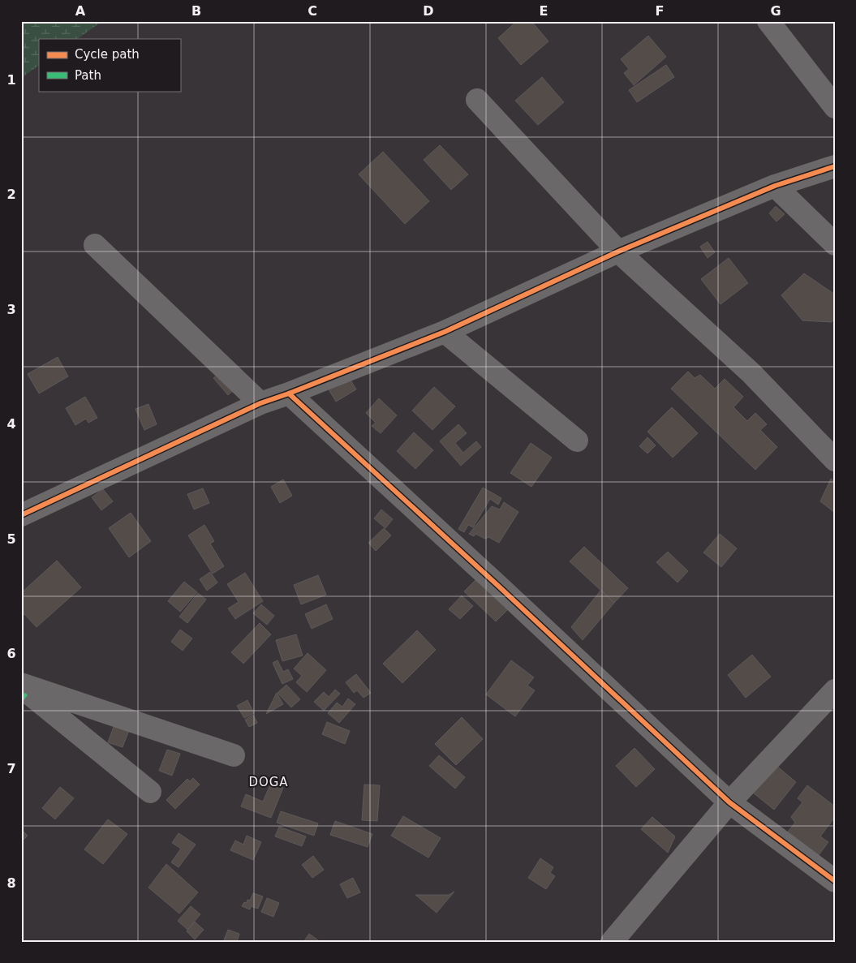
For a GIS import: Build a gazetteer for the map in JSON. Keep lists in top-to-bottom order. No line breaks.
{"districts":["DOGA"],"legend":["Cycle path","Path"],"grid":{"columns":["A","B","C","D","E","F","G"],"rows":["1","2","3","4","5","6","7","8"]}}
